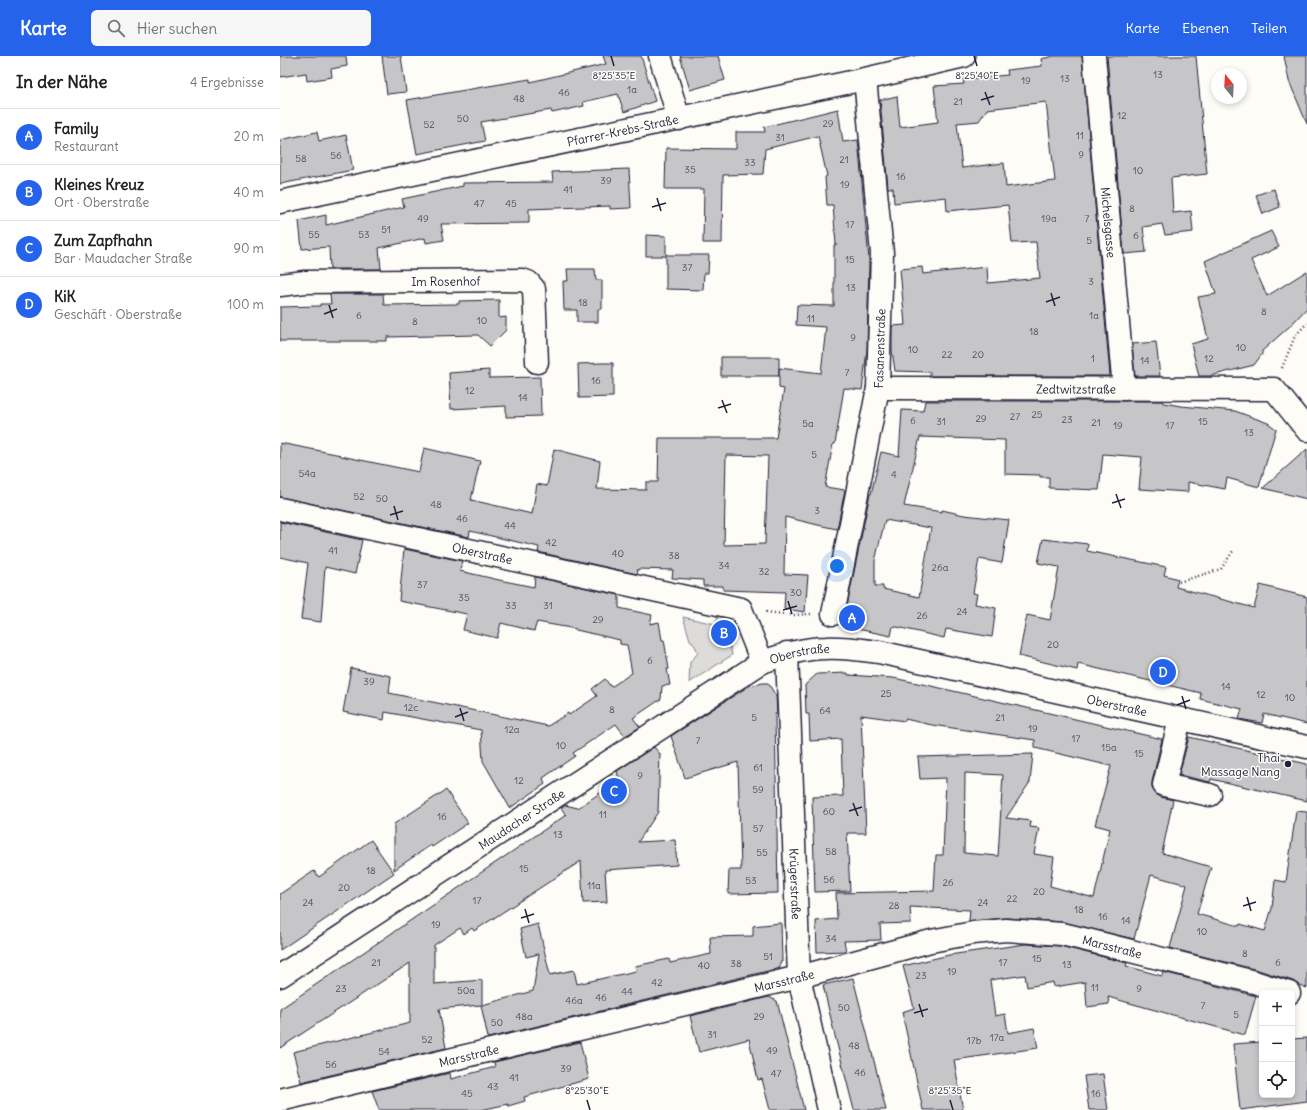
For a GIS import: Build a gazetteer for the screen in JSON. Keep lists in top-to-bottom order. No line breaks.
{"streets":{"street":["Pfarrer-Krebs-Straße","Michelsgasse","Im Rosenhof","Fasanenstraße","Zedtwitzstraße","Oberstraße","Maudacher Straße","Krügerstraße","Marsstraße"]},"crossings":[["Pfarrer-Krebs-Straße","Fasanenstraße"],["Michelsgasse","Zedtwitzstraße"],["Fasanenstraße","Zedtwitzstraße"],["Oberstraße","Maudacher Straße"],["Oberstraße","Krügerstraße"],["Krügerstraße","Marsstraße"]],"places":["Thai Massage Nang"],"house_numbers":["13","13","19","1a","46","48","21","12","50","29","52","11","31","9","56","58","21","33","35","10","16","39","19","41","47","45","8","49","19a","7","17","51","55","53","6","5","15","37","3","13","18","8","6","1a","11","10","8","18","9","10","10","22","20","1","12","14","7","16","12","14","25","27","29","23","6","31","15","21","5a","19","17","13","5","54a","4","52","50","48","3","46","44","42","41","40","38","34","26a","32","37","30","35","33","31","24","26","29","20","6","39","14","25","12","10","12c","8","64","5","21","19","12a","17","7","10","15a","15","61","9","12","59","60","11","16","57","13","58","55","15","18","56","53","26","11a","20","20","22","17","24","24","28","18","16","14","19","10","34","8","51","15","21","17","6","38","13","40","19","23","42","11","23","9","50a","44","46","46a","7","50","5","48a","29","50","31","17a","52","17b","48","49","54","56","39","46","47","41","43","45","16"],"north":"top","page":{"header":"Karte","search":"Hier suchen","nav":["Karte","Ebenen","Teilen"],"heading":["In der Nähe","4 Ergebnisse"],"list":[{"mark":"A","name":"Family","note":"Restaurant","value":"20 m"},{"mark":"B","name":"Kleines Kreuz","note":"Ort · Oberstraße","value":"40 m"},{"mark":"C","name":"Zum Zapfhahn","note":"Bar · Maudacher Straße","value":"90 m"},{"mark":"D","name":"KiK","note":"Geschäft · Oberstraße","value":"100 m"}],"pins":["A","B","D","C"],"map_buttons":["+","−"]},"coordinates":["8°25'35\"E","8°25'40\"E","8°25'30\"E"]}
